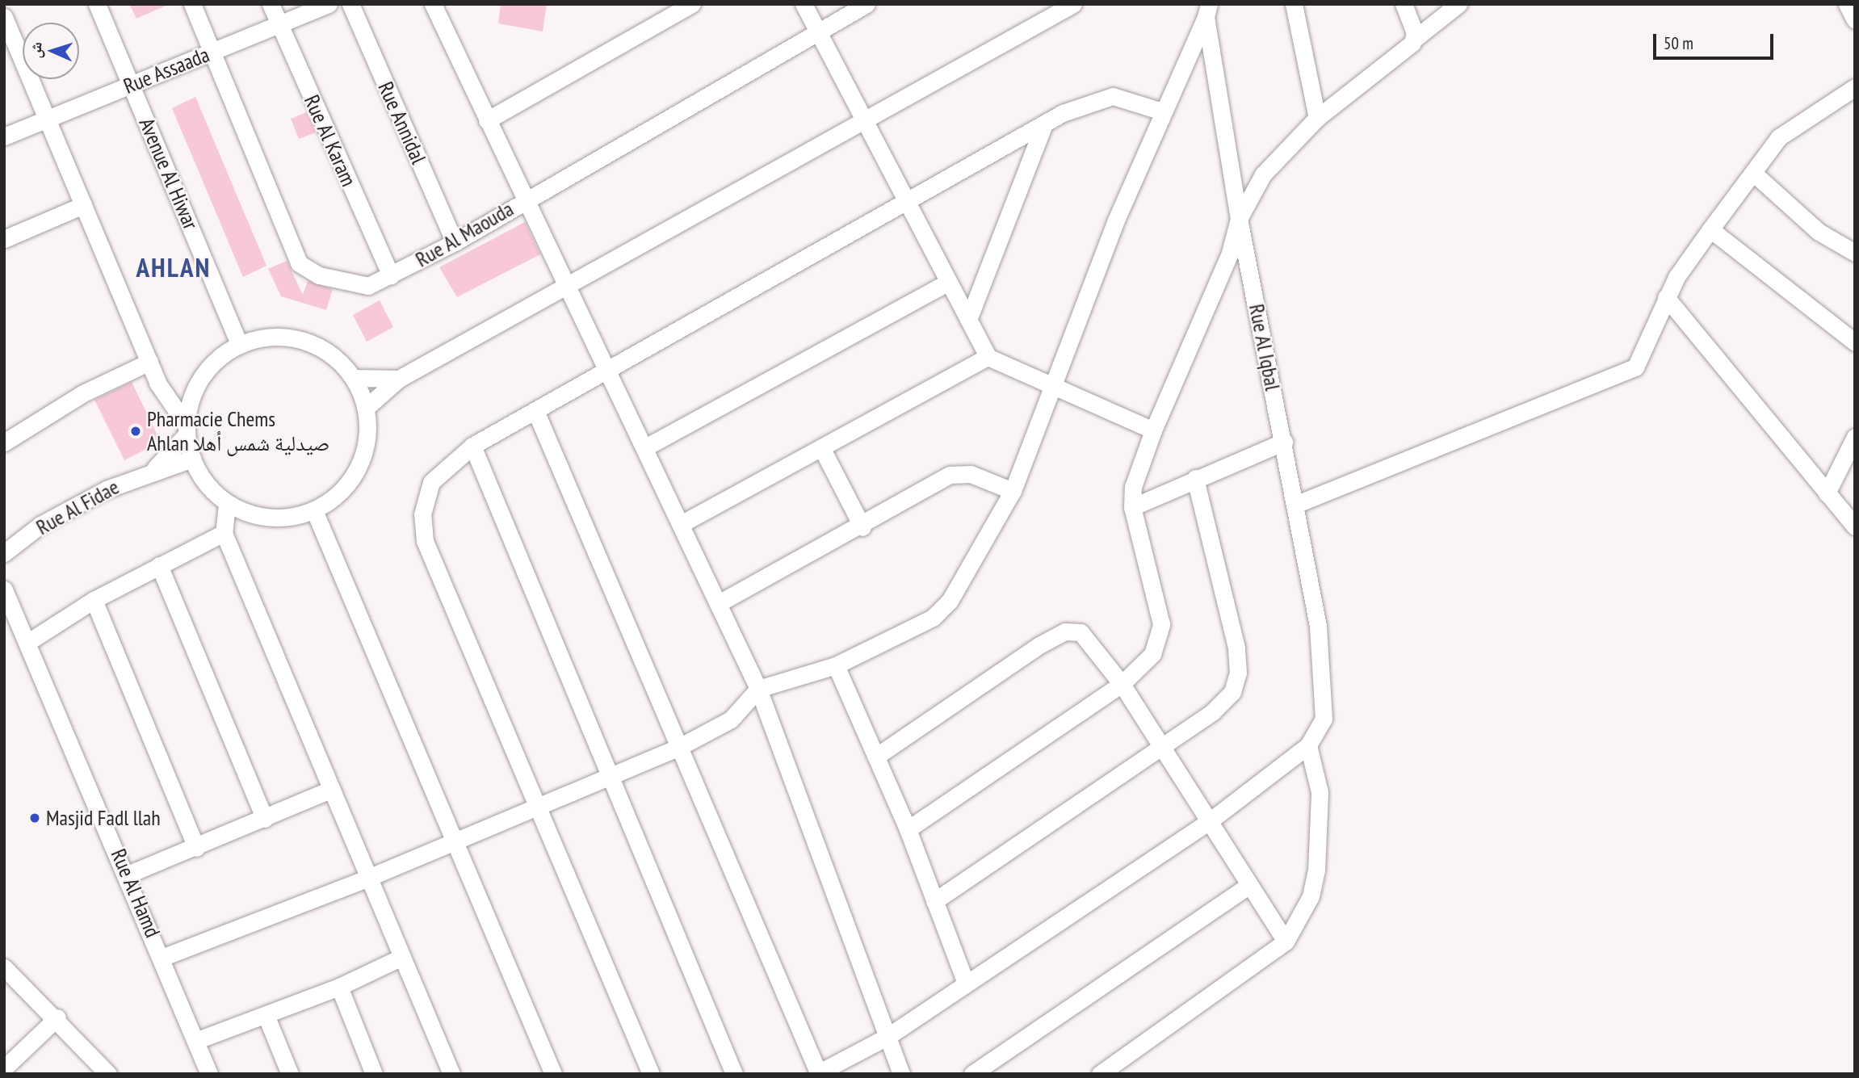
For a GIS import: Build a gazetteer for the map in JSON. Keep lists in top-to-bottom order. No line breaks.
{"streets":{"street":["Rue Assaada","Rue Annidal","Rue Al Karam","Avenue Al Hiwar","Rue Al Maouda","Rue Al Iqbal","Rue Al Fidae","Rue Al Hamd"]},"crossings":[["Rue Assaada","Rue Al Karam"],["Rue Assaada","Avenue Al Hiwar"],["Rue Assaada","Rue Al Maouda"],["Rue Annidal","Rue Al Maouda"],["Rue Al Karam","Rue Al Maouda"],["Avenue Al Hiwar","Rue Al Fidae"]],"districts":["AHLAN"],"places":["Pharmacie Chems Ahlan صيدلية شمس أهلا","Masjid Fadl llah"],"scale_bar":"50 m","north":"left"}
